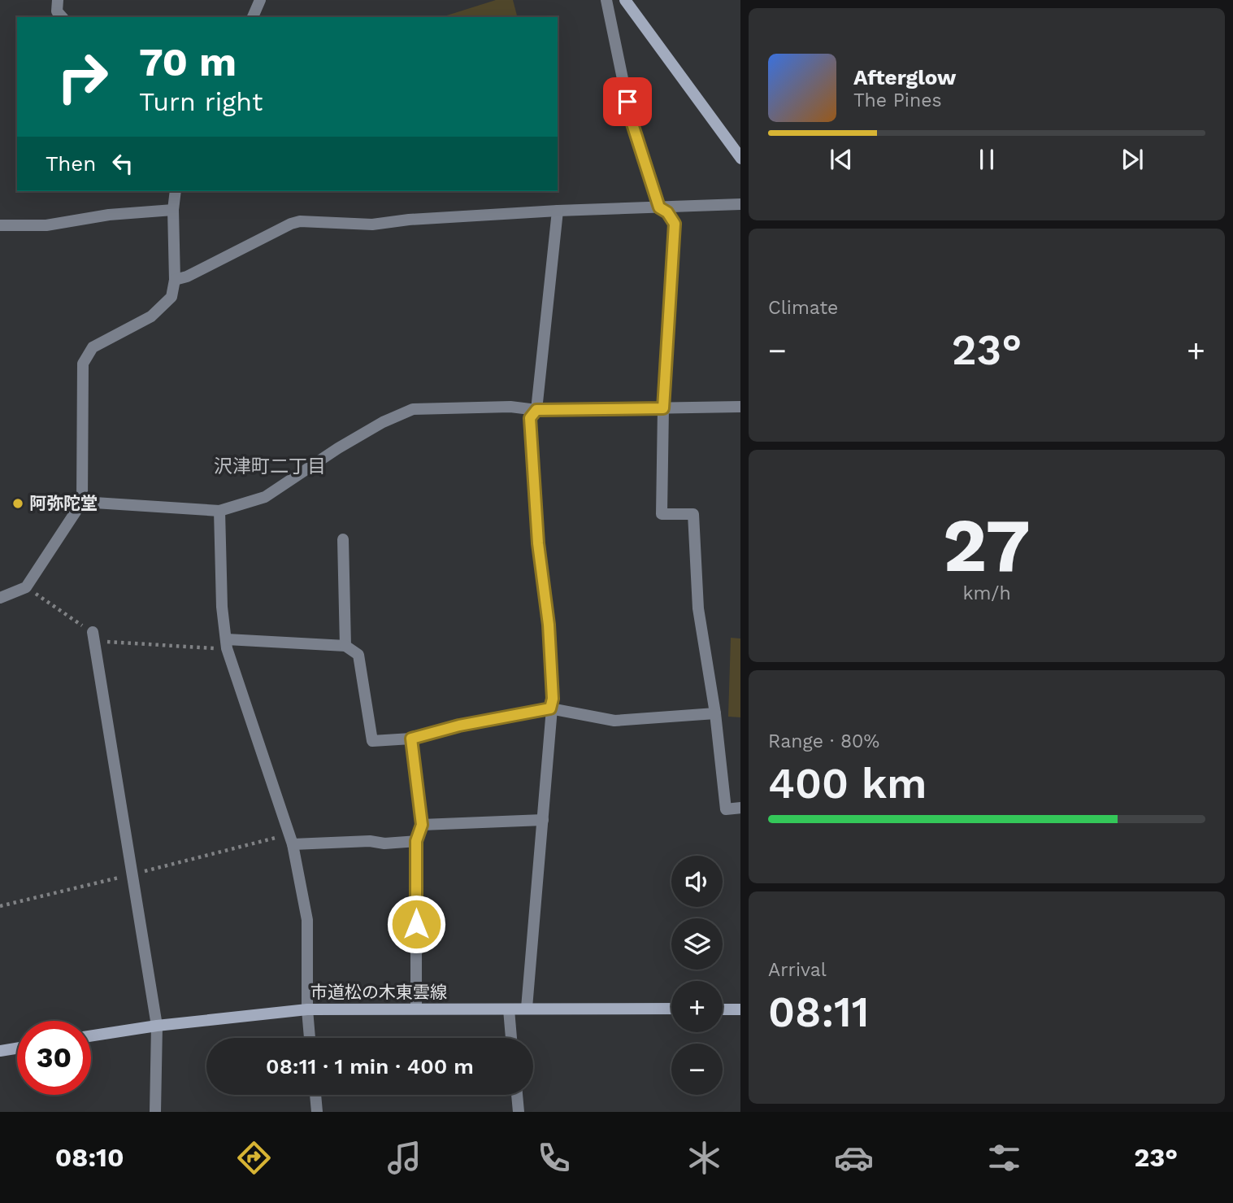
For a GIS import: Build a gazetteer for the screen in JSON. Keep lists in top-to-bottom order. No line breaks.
{"streets":{"street":["市道松の木東雲線"]},"districts":["沢津町二丁目"],"places":["阿弥陀堂"],"page":{"turn":["70 m","Turn right"],"song":["Afterglow","The Pines"],"then":"Then","tile":["Climate",["27","km/h"],["Range · 80%","400 km"],["Arrival","08:11"]],"heat":["−","23°","+"],"map_buttons":["+","−"],"limit":"30","trip":"08:11 · 1 min · 400 m","tabs":["08:10","23°"]}}
